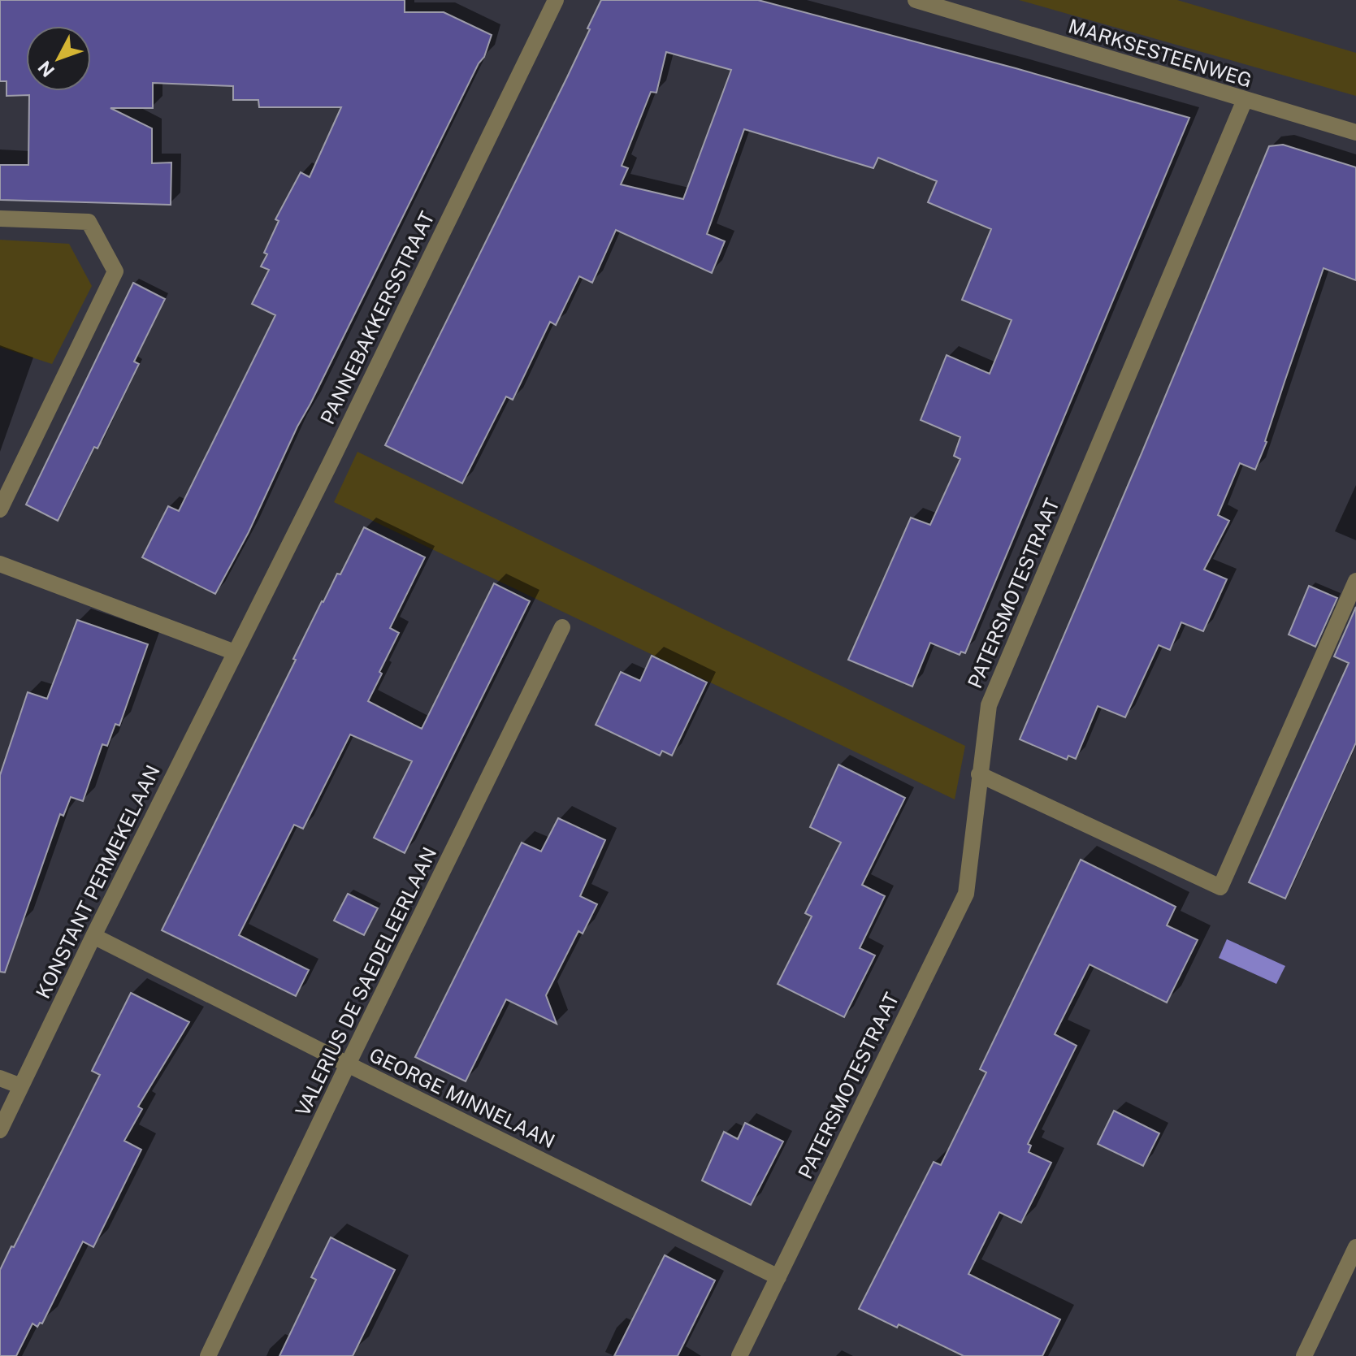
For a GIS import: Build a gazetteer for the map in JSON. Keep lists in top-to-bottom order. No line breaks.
{"streets":{"street":["MARKSESTEENWEG","PANNEBAKKERSSTRAAT","PATERSMOTESTRAAT","KONSTANT PERMEKELAAN","VALERIUS DE SAEDELEERLAAN","GEORGE MINNELAAN"]},"crossings":[["MARKSESTEENWEG","PATERSMOTESTRAAT"],["PANNEBAKKERSSTRAAT","KONSTANT PERMEKELAAN"],["PATERSMOTESTRAAT","GEORGE MINNELAAN"],["KONSTANT PERMEKELAAN","GEORGE MINNELAAN"],["VALERIUS DE SAEDELEERLAAN","GEORGE MINNELAAN"]],"north":"bottom left"}
